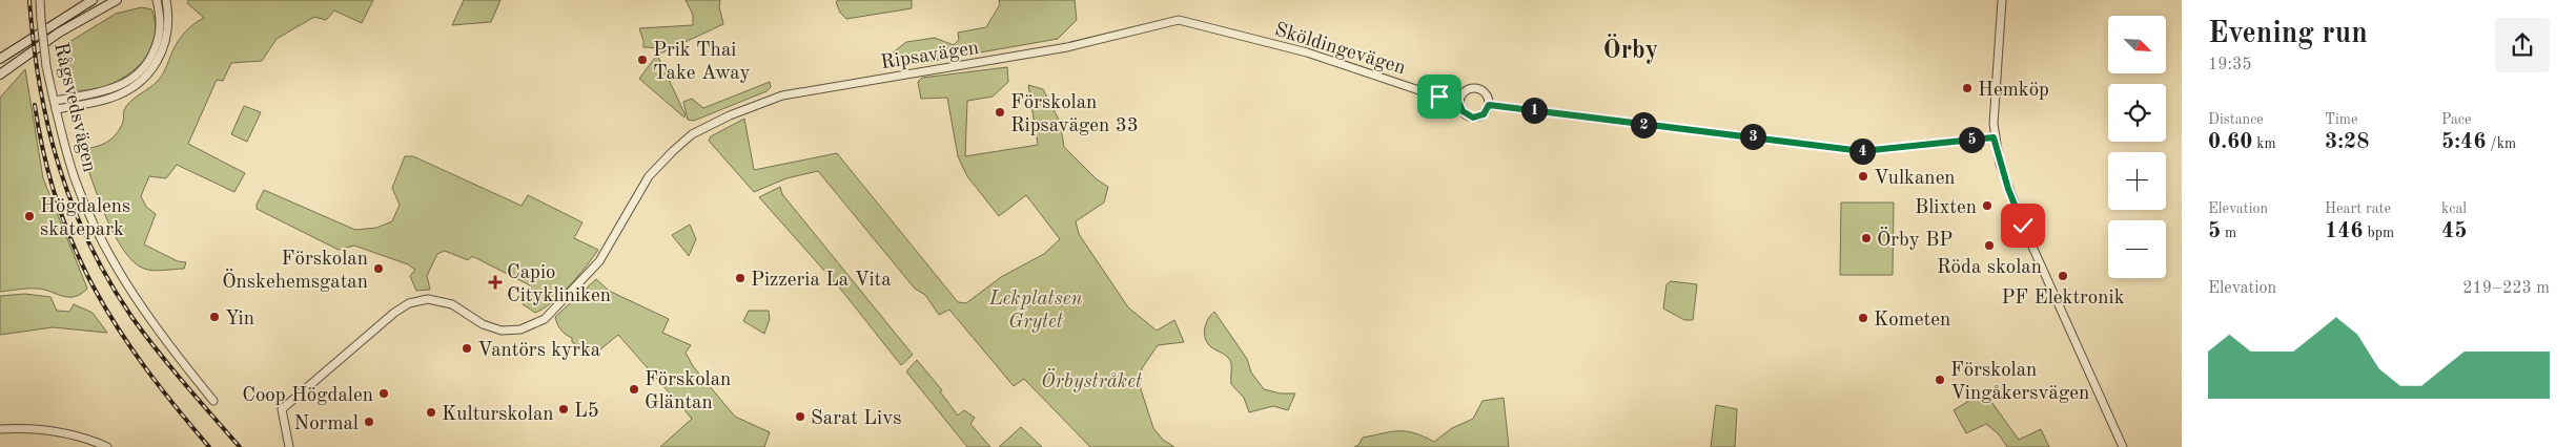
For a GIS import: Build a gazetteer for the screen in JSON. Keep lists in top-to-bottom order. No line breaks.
{"streets":{"street":["Sköldingevägen","Ripsavägen","Rågsvedsvägen"]},"crossings":[["Sköldingevägen","Ripsavägen"]],"districts":["Örby"],"parks":["Lekplatsen Grytet","Örbystråket"],"places":{"other":["Prik Thai Take Away","Hemköp","Förskolan Ripsavägen 33","Vulkanen","Blixten","Högdalens skatepark","Örby BP","Röda skolan","Förskolan Önskehemsgatan","PF Elektronik","Pizzeria La Vita","Yin","Kometen","Vantörs kyrka","Förskolan Vingåkersvägen","Förskolan Gläntan","Coop Högdalen","L5","Kulturskolan","Sarat Livs","Normal"],"health":["Capio Citykliniken"]},"north":"bottom right","page":{"heading":["Evening run","19:35"],"map_buttons":["+","−"],"stats":[["Distance","0.60 km"],["Time","3:28"],["Pace","5:46 /km"],["Elevation","5 m"],["Heart rate","146 bpm"],["kcal","45"]],"pins":["1","2","3","5","4"],"chart":["Elevation","219–223 m"]}}
